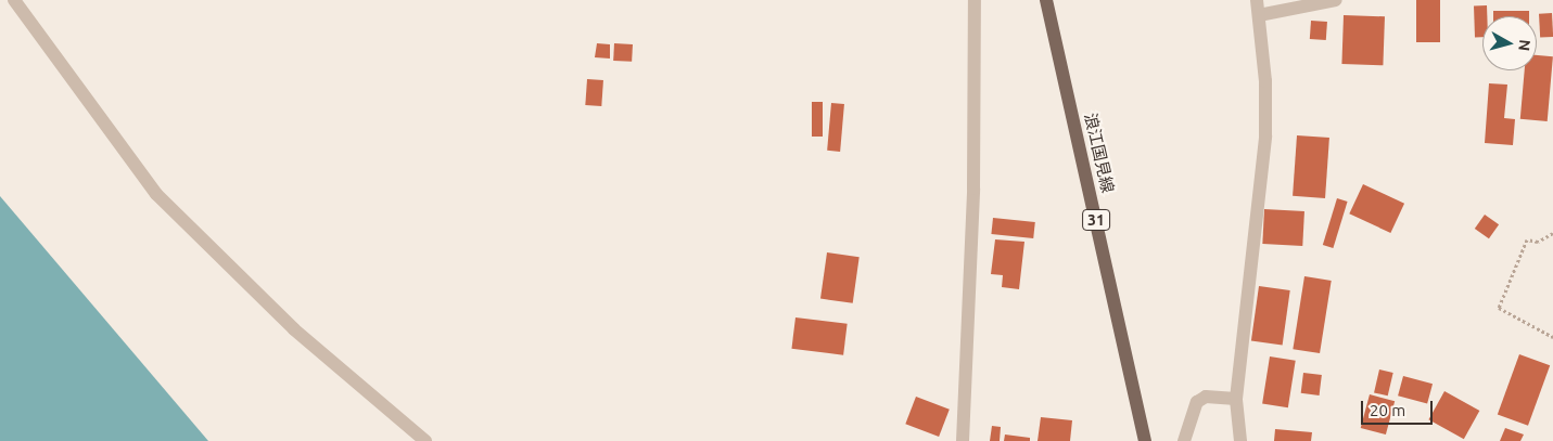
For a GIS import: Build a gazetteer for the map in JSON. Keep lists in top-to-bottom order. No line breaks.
{"streets":{"main road":["浪江国見線","31"]},"scale_bar":"20 m","north":"right"}
